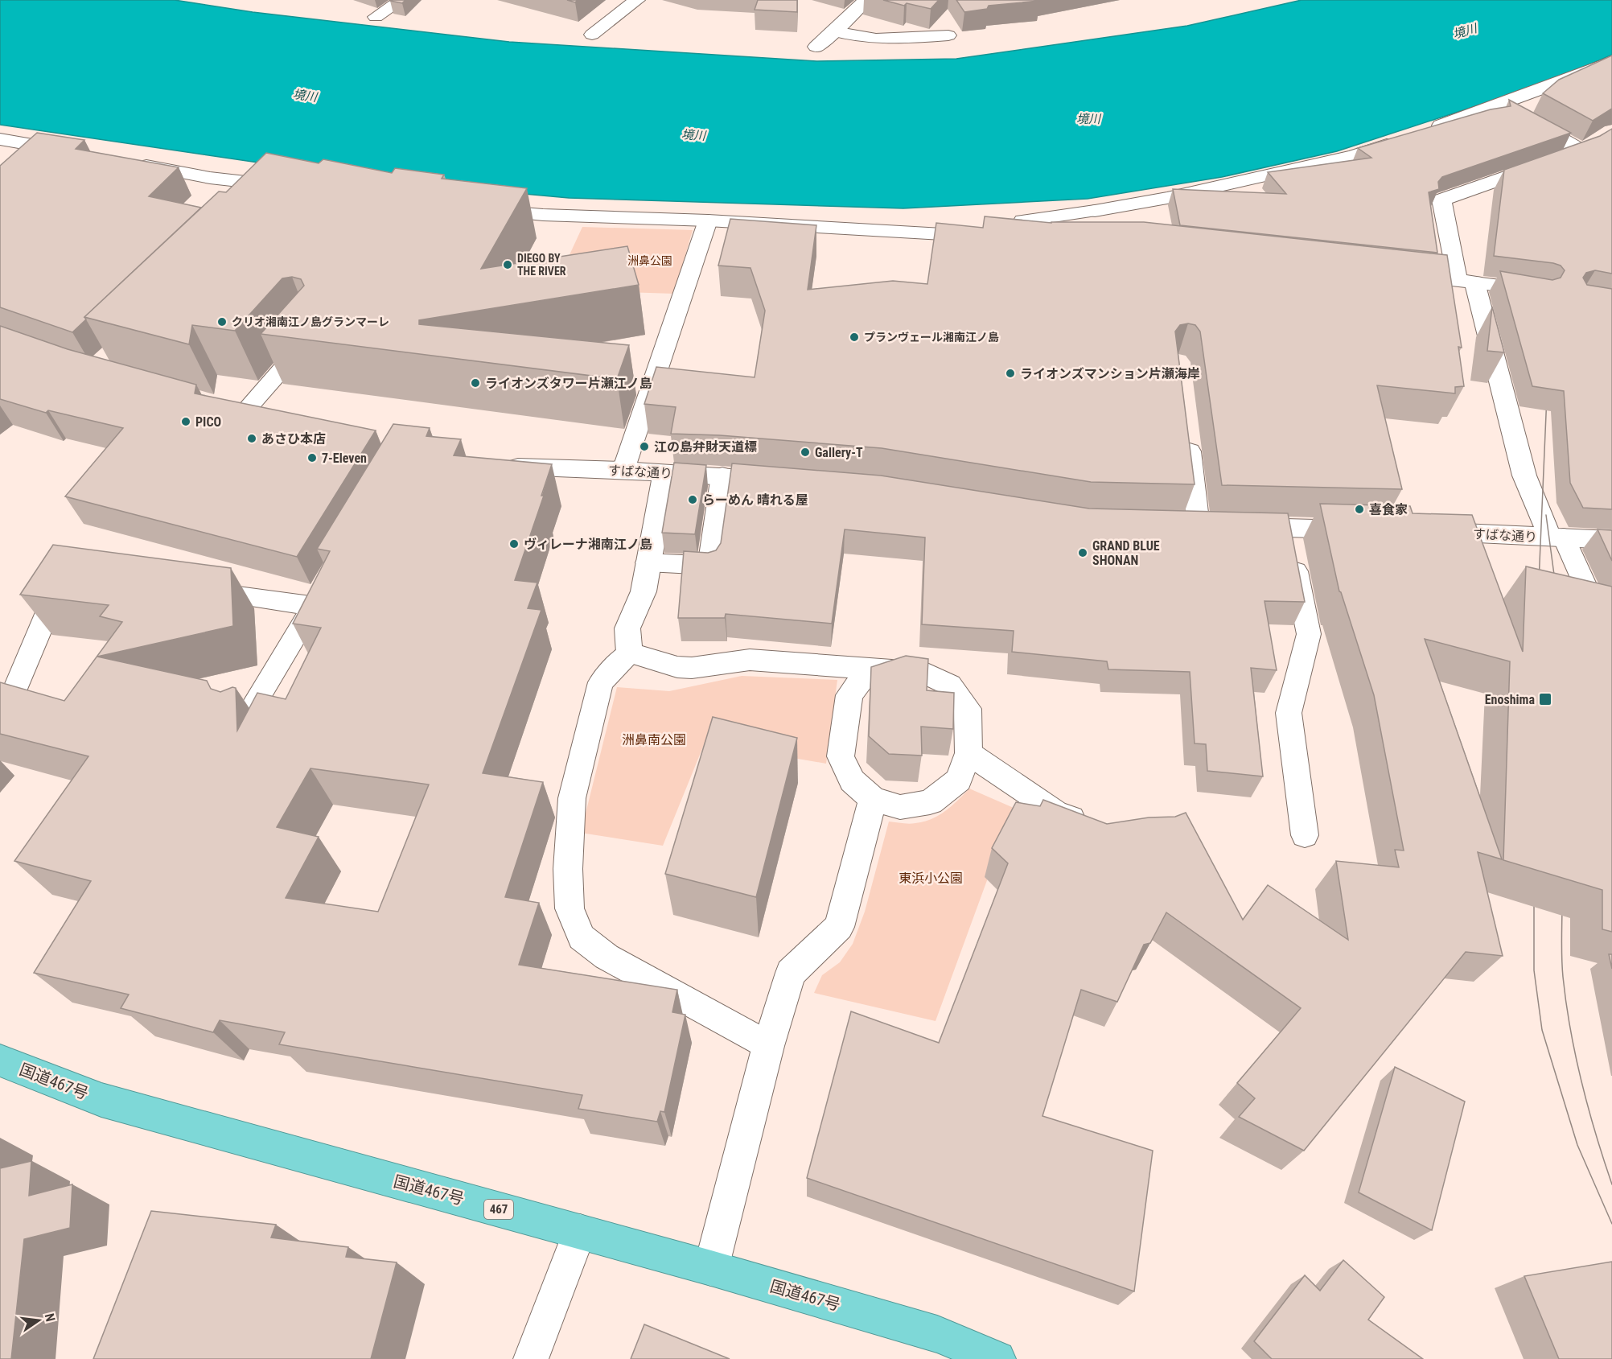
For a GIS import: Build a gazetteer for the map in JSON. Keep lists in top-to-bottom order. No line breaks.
{"streets":{"highway":["国道467号","467"],"street":["すばな通り"]},"water":["境川"],"parks":["洲鼻公園","洲鼻南公園","東浜小公園"],"places":{"other":["DIEGO BY THE RIVER","クリオ湘南江ノ島グランマーレ","プランヴェール湘南江ノ島","ライオンズマンション片瀬海岸","ライオンズタワー片瀬江ノ島","PICO","あさひ本店","江の島弁財天道標","Gallery-T","7-Eleven","らーめん 晴れる屋","喜食家","ヴィレーナ湘南江ノ島","GRAND BLUE SHONAN"],"transit":["Enoshima"]},"north":"right"}
